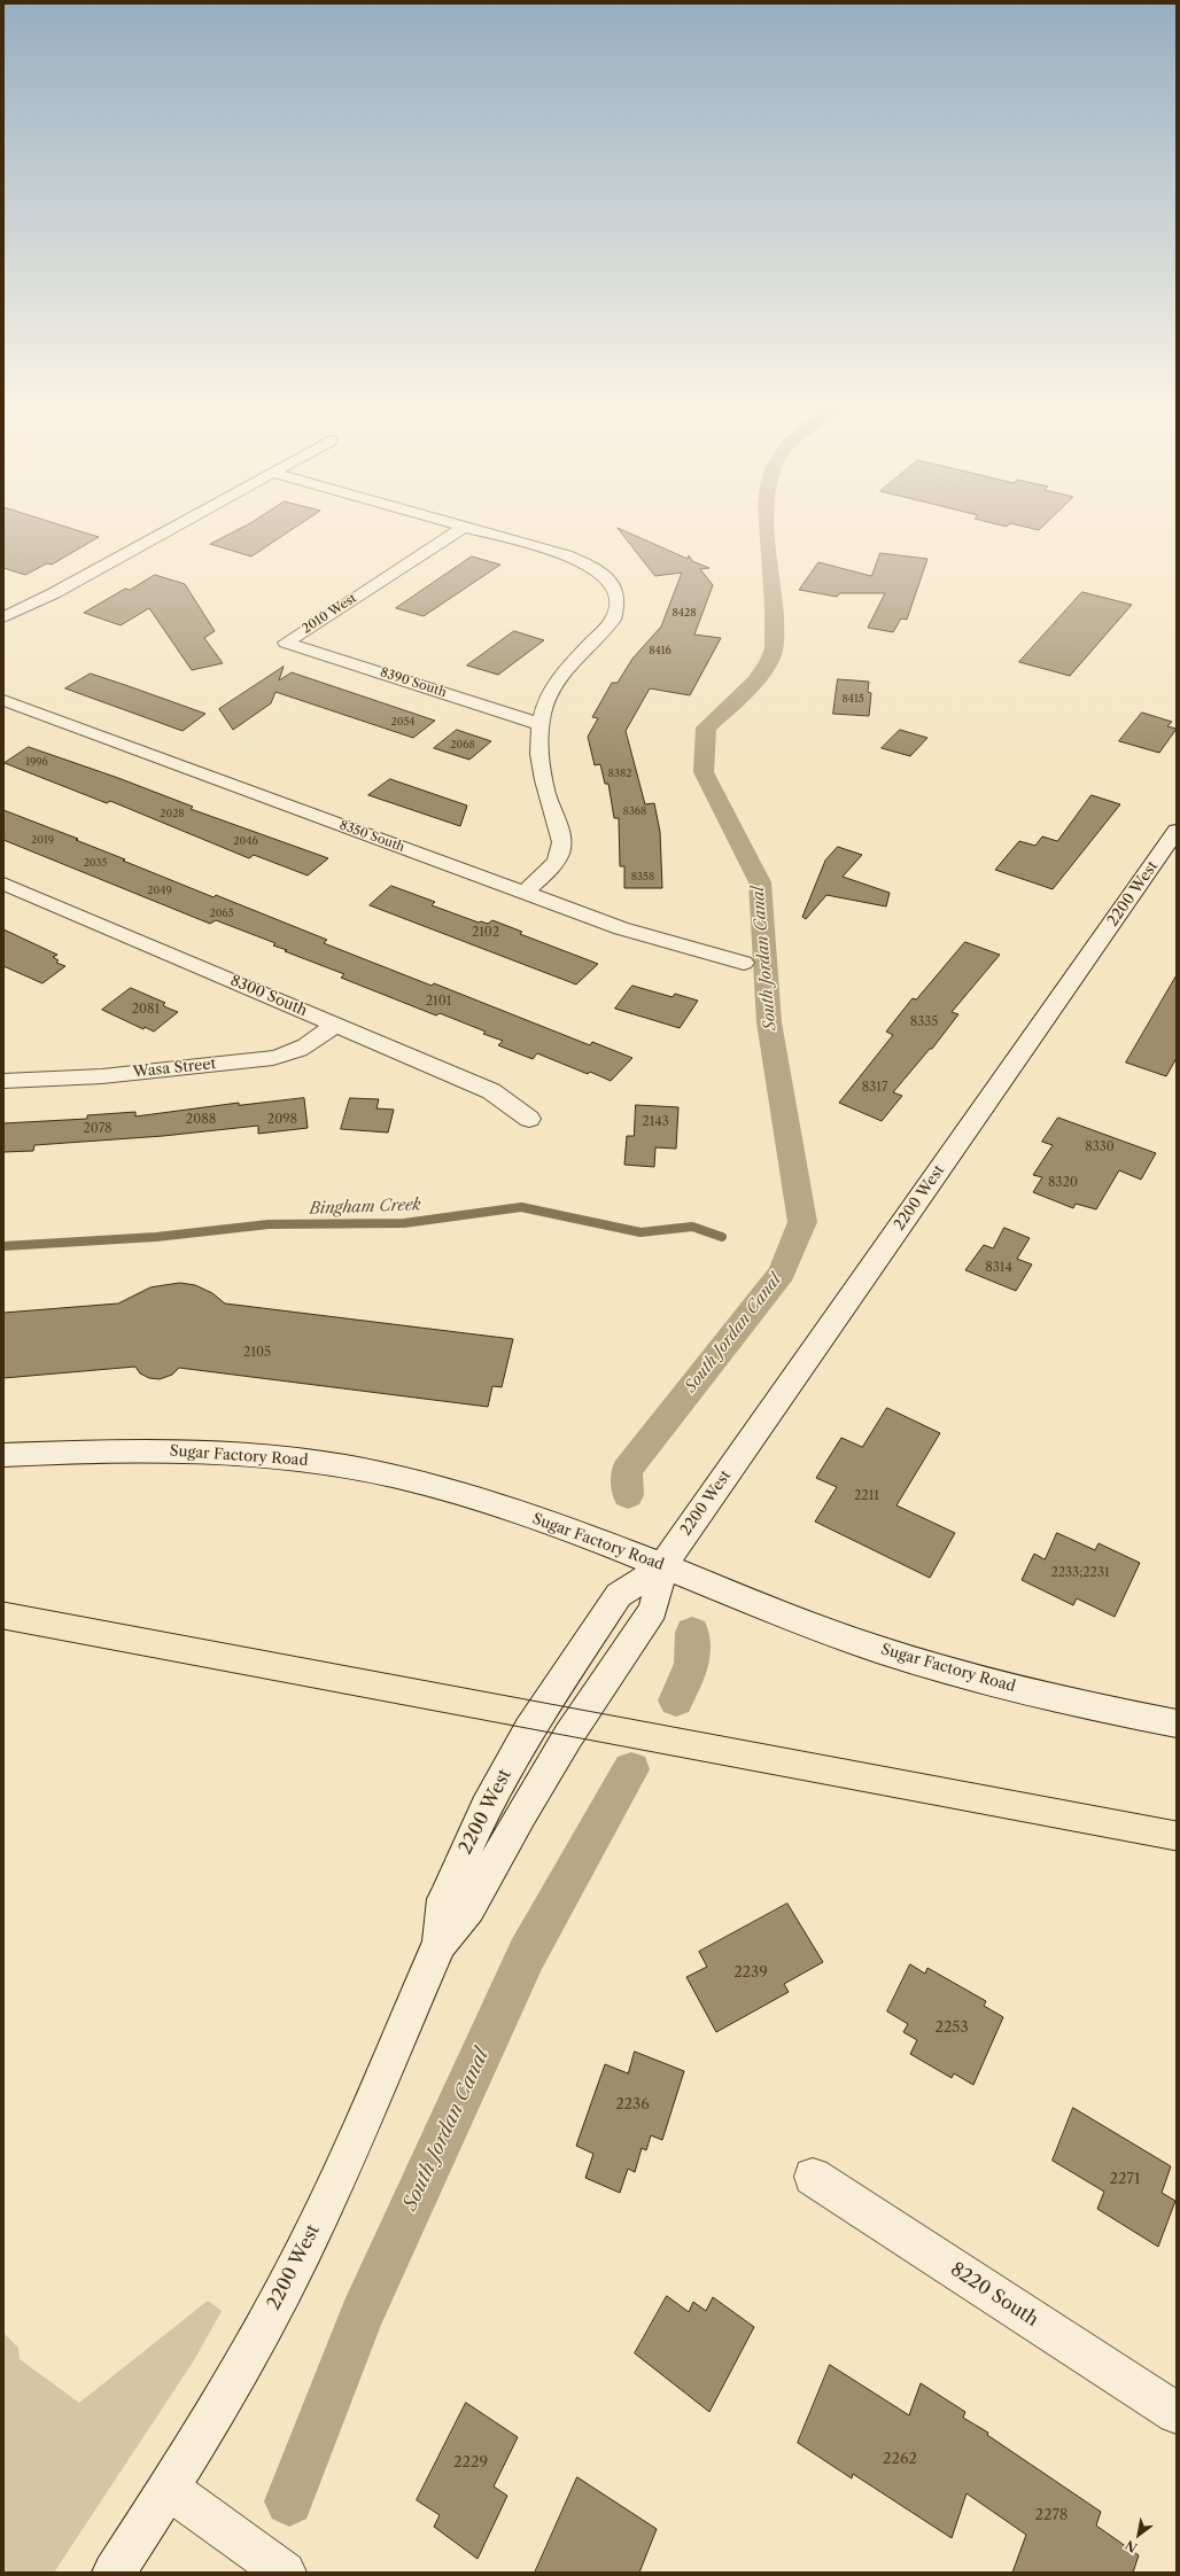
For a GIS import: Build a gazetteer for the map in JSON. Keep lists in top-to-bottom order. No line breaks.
{"streets":{"street":["2010 West","8390 South","8350 South","2200 West","8300 South","Wasa Street","Sugar Factory Road","8220 South"]},"crossings":[["2010 West","8390 South"],["2200 West","Sugar Factory Road"],["8300 South","Wasa Street"]],"water":["South Jordan Canal","Bingham Creek"],"house_numbers":["8428","8416","8415","2054","2068","1996","8382","8368","2028","2019","2046","2035","8358","2049","2065","2102","2101","2081","8335","8317","2088","2098","2143","2078","8330","8320","8314","2105","2211","2233;2231","2239","2253","2236","2271","2262","2229","2278"],"north":"bottom left"}
